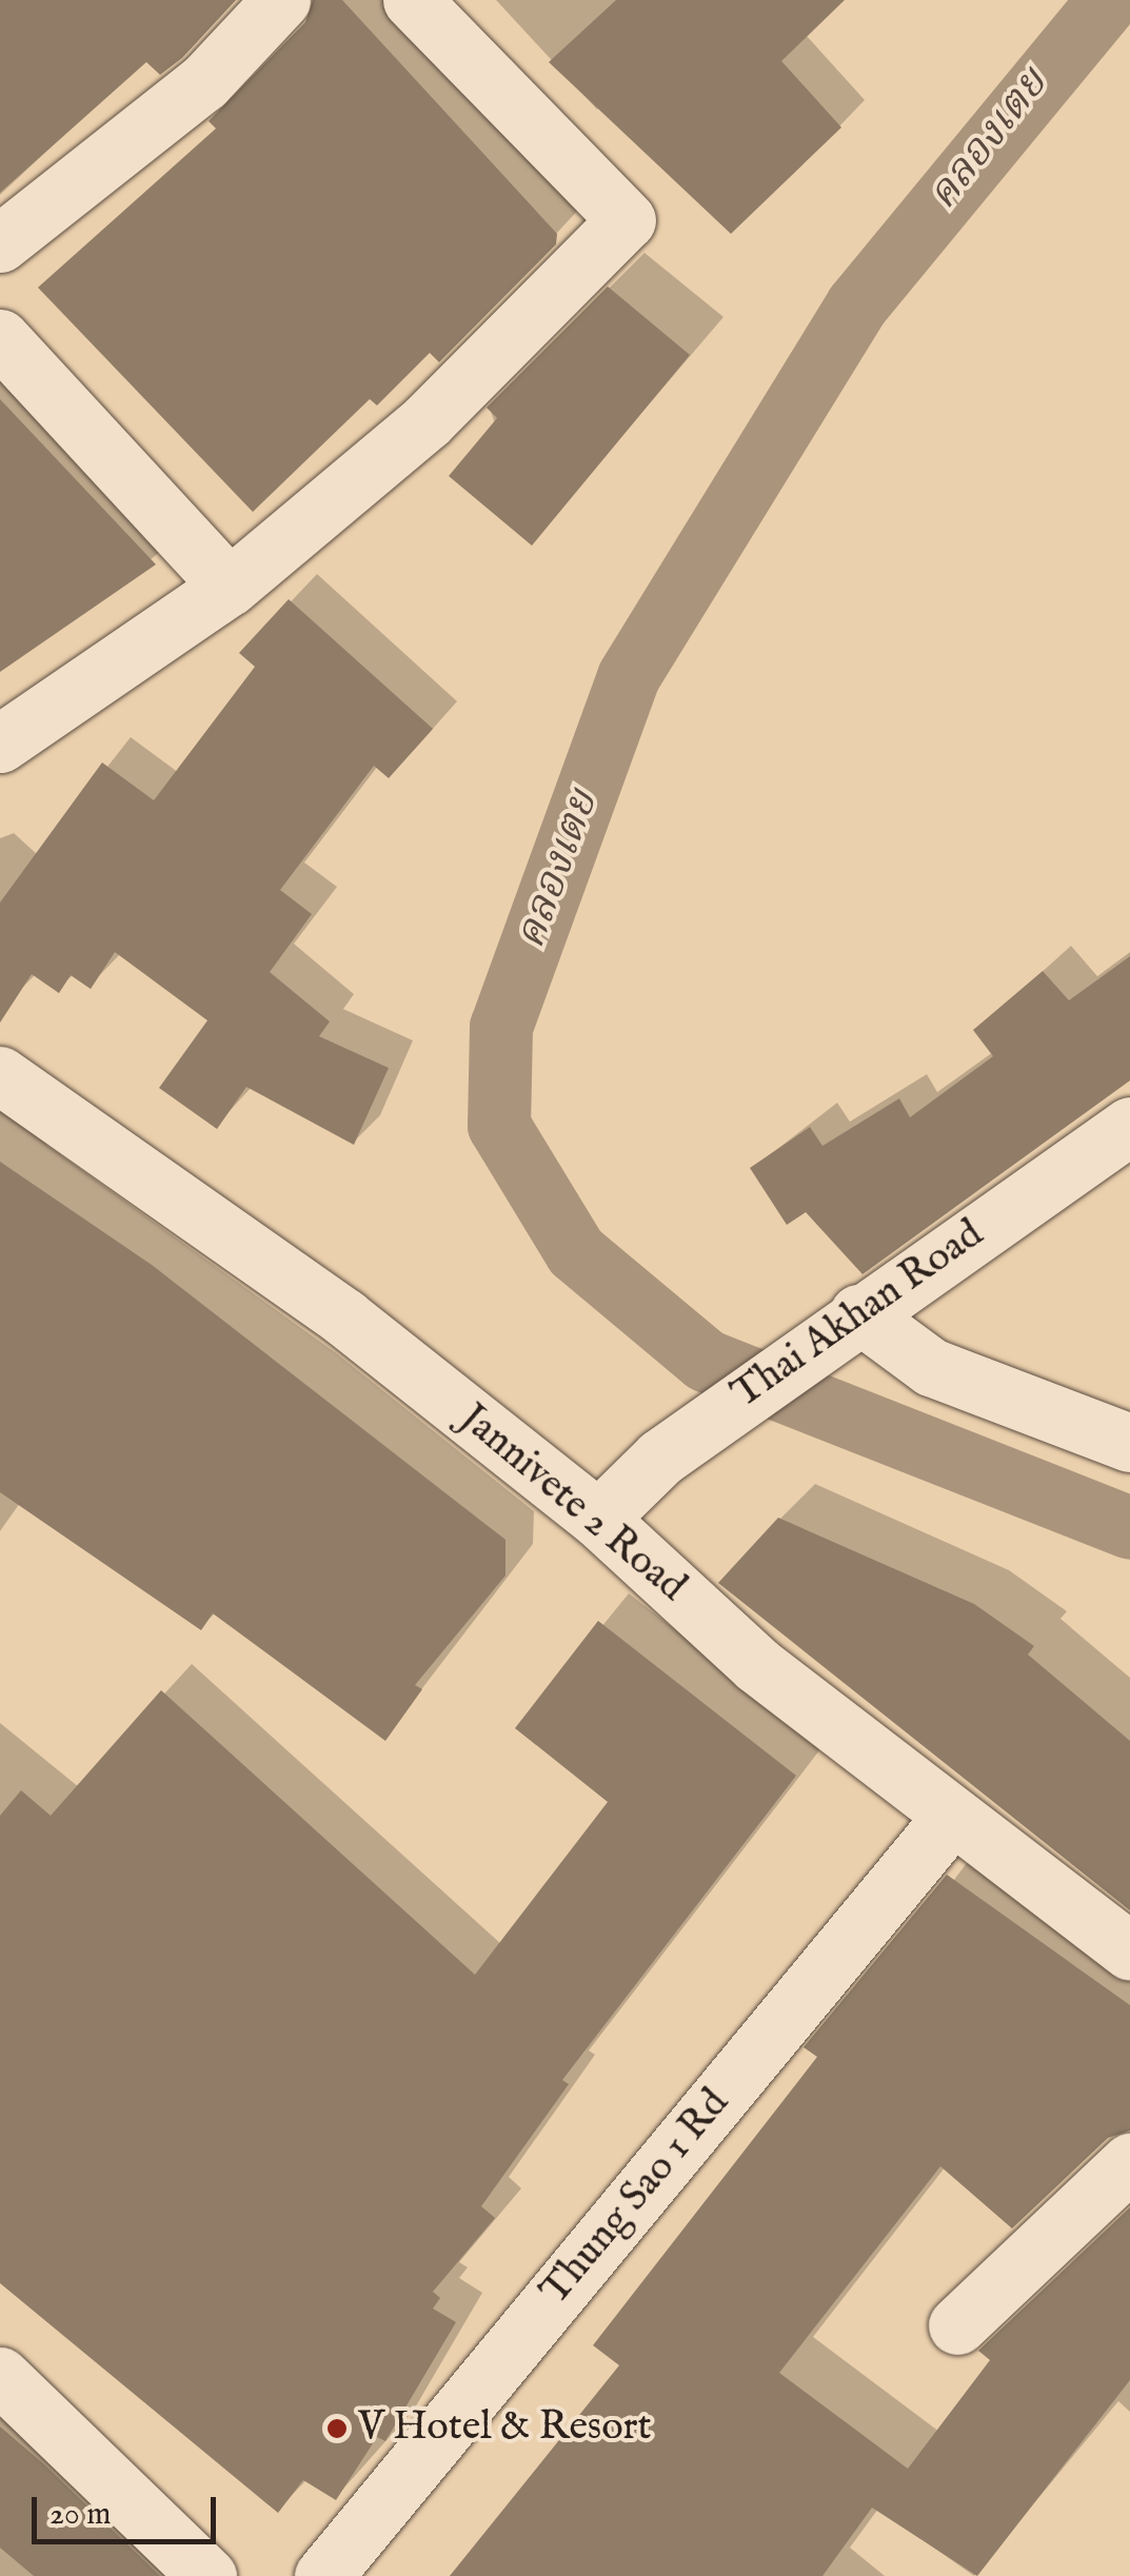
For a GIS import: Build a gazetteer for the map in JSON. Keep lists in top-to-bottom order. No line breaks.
{"streets":{"street":["Thai Akhan Road","Jannivete 2 Road","Thung Sao 1 Rd"]},"crossings":[["Thai Akhan Road","Jannivete 2 Road"],["Jannivete 2 Road","Thung Sao 1 Rd"]],"water":["คลองเตย"],"places":["V Hotel & Resort"],"scale_bar":"20 m"}
